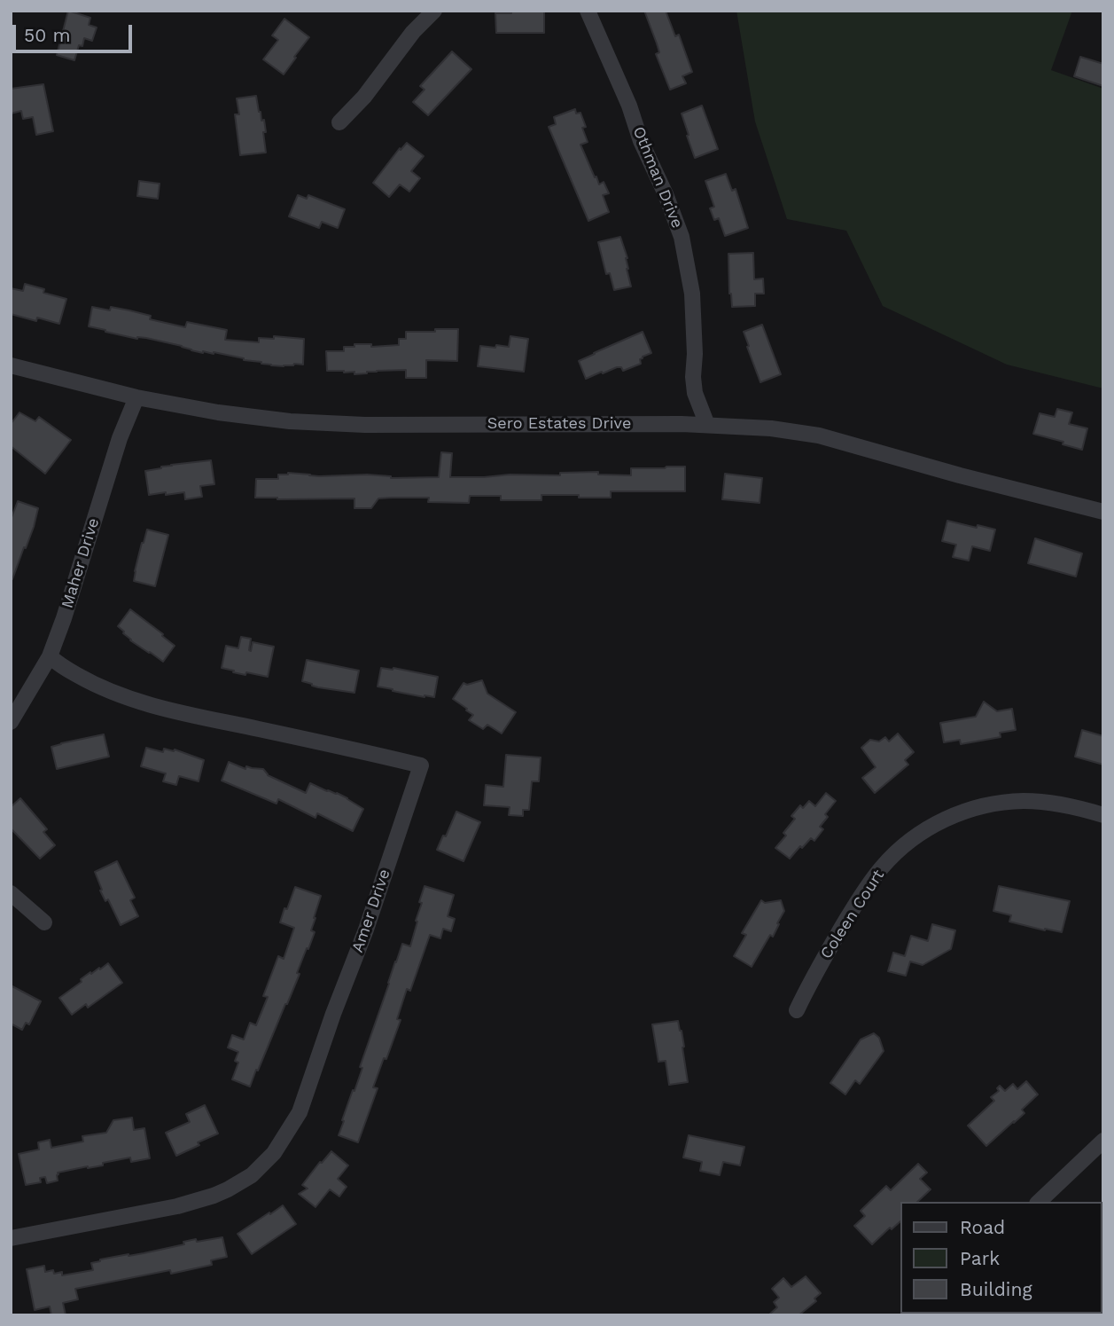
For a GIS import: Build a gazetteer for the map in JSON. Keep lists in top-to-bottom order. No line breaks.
{"streets":{"street":["Othman Drive","Sero Estates Drive","Maher Drive","Amer Drive","Coleen Court"]},"crossings":[["Othman Drive","Sero Estates Drive"],["Sero Estates Drive","Maher Drive"],["Maher Drive","Amer Drive"]],"legend":["Road","Park","Building"],"scale_bar":"50 m"}
